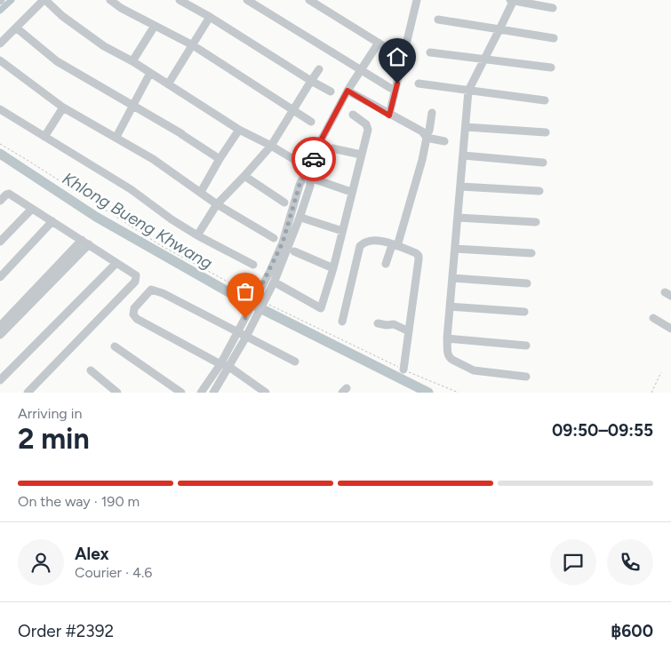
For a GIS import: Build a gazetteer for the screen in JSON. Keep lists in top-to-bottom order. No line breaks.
{"water":["Khlong Bueng Khwang"],"page":{"heading":["2 min","Arriving in","09:50–09:55"],"panel":["Alex","Courier · 4.6","Order #2392","฿600"],"bar":"On the way · 190 m"}}
